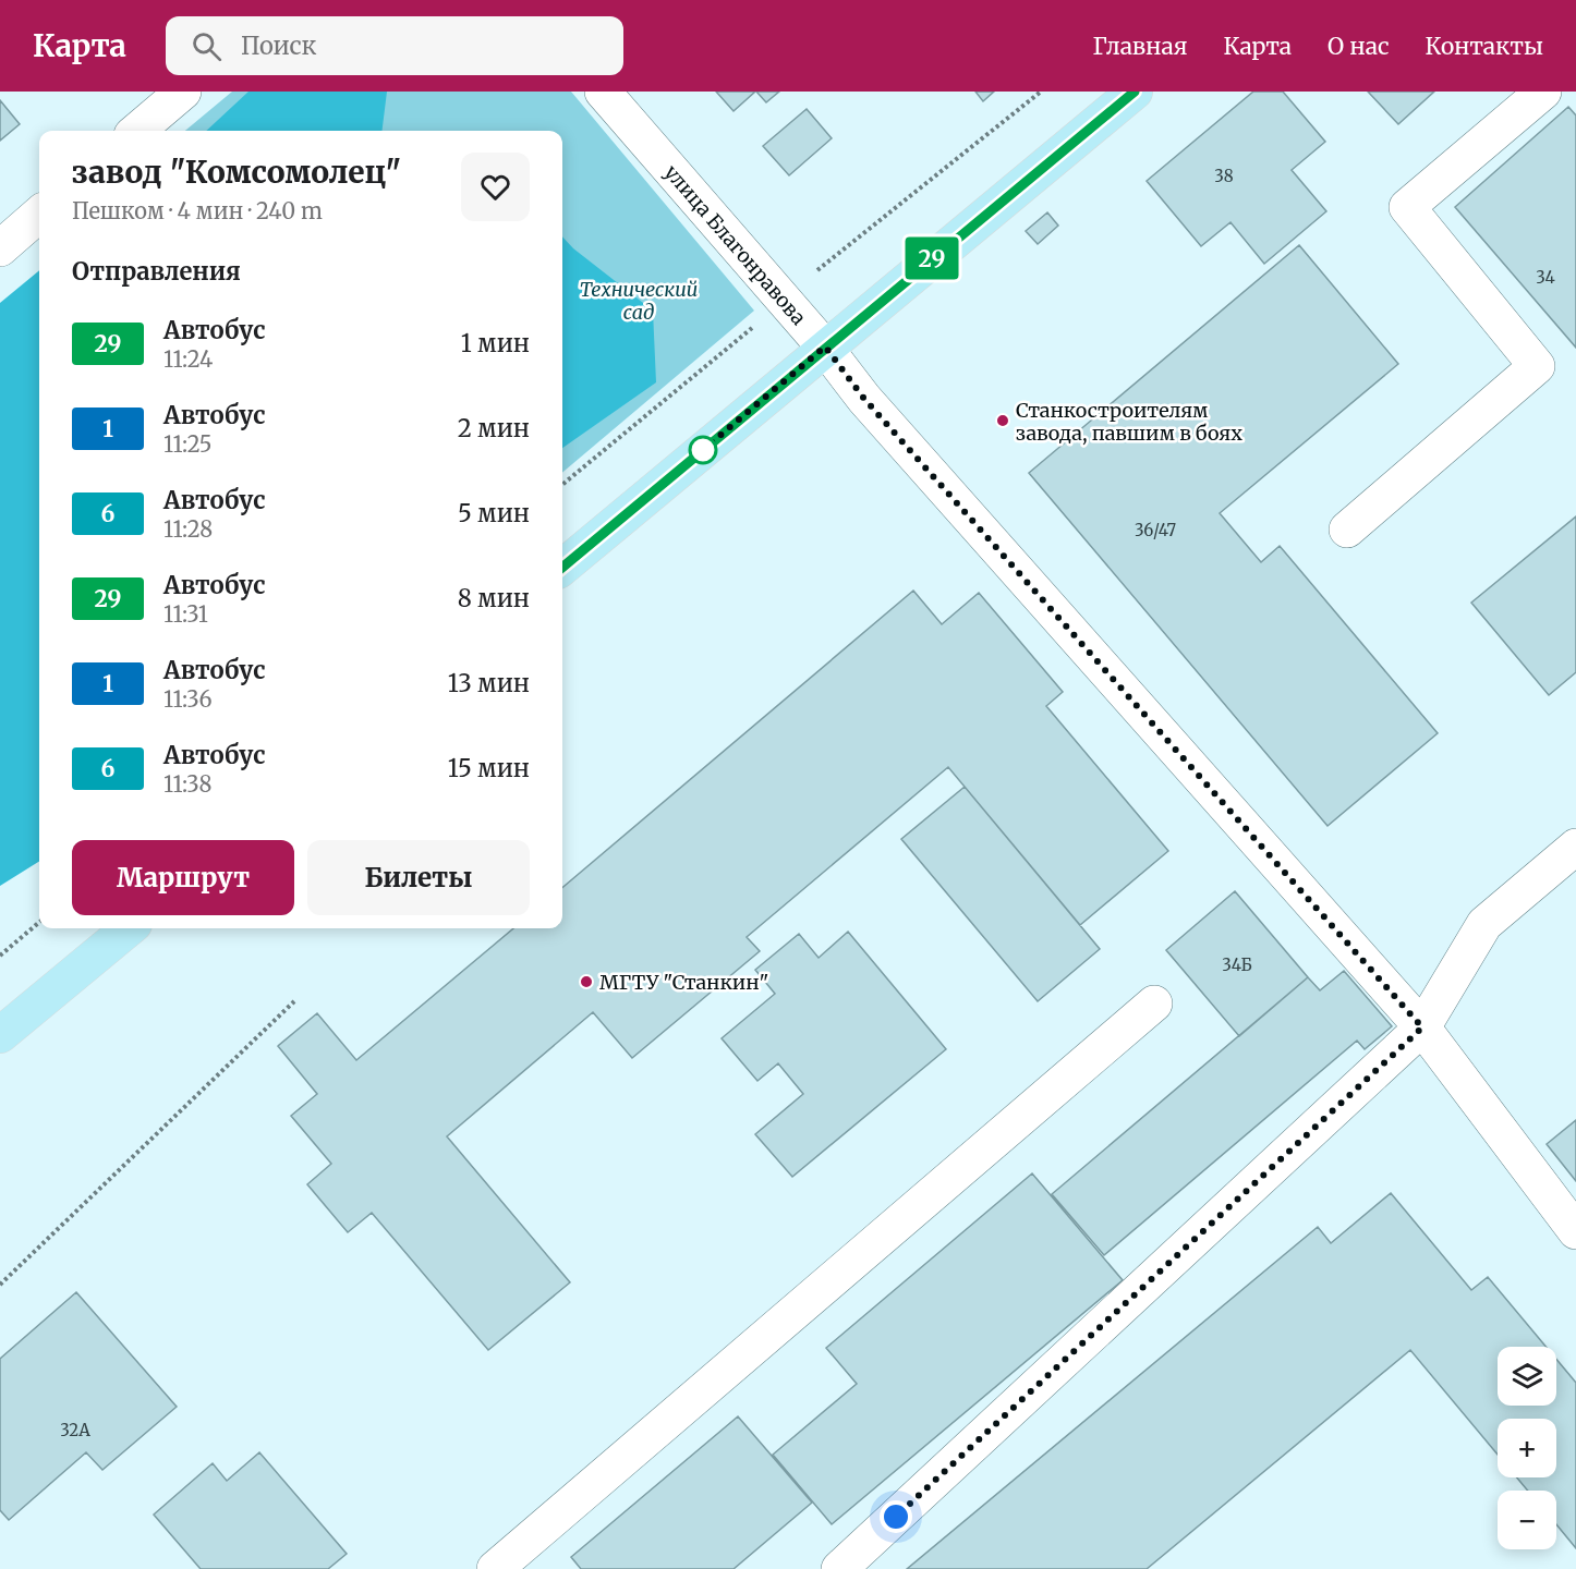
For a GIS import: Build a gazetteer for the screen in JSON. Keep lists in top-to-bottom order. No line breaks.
{"streets":{"street":["улица Благонравова"]},"parks":["Технический сад"],"places":["Станкостроителям завода, павшим в боях","МГТУ \"Станкин\""],"lines":["bus line 29"],"house_numbers":["38","34","36/47","34Б","32А"],"page":{"header":"Карта","search":"Поиск","nav":["Главная","Карта","О нас","Контакты"],"on_map":"29","heading":[["завод \"Комсомолец\"","Пешком · 4 мин · 240 m"],"Отправления"],"list":[{"mark":"29","name":"Автобус","note":"11:24","value":"1 мин"},{"mark":"1","name":"Автобус","note":"11:25","value":"2 мин"},{"mark":"6","name":"Автобус","note":"11:28","value":"5 мин"},{"mark":"29","name":"Автобус","note":"11:31","value":"8 мин"},{"mark":"1","name":"Автобус","note":"11:36","value":"13 мин"},{"mark":"6","name":"Автобус","note":"11:38","value":"15 мин"}],"buttons":["Маршрут","Билеты"],"map_buttons":["+","−"]}}
